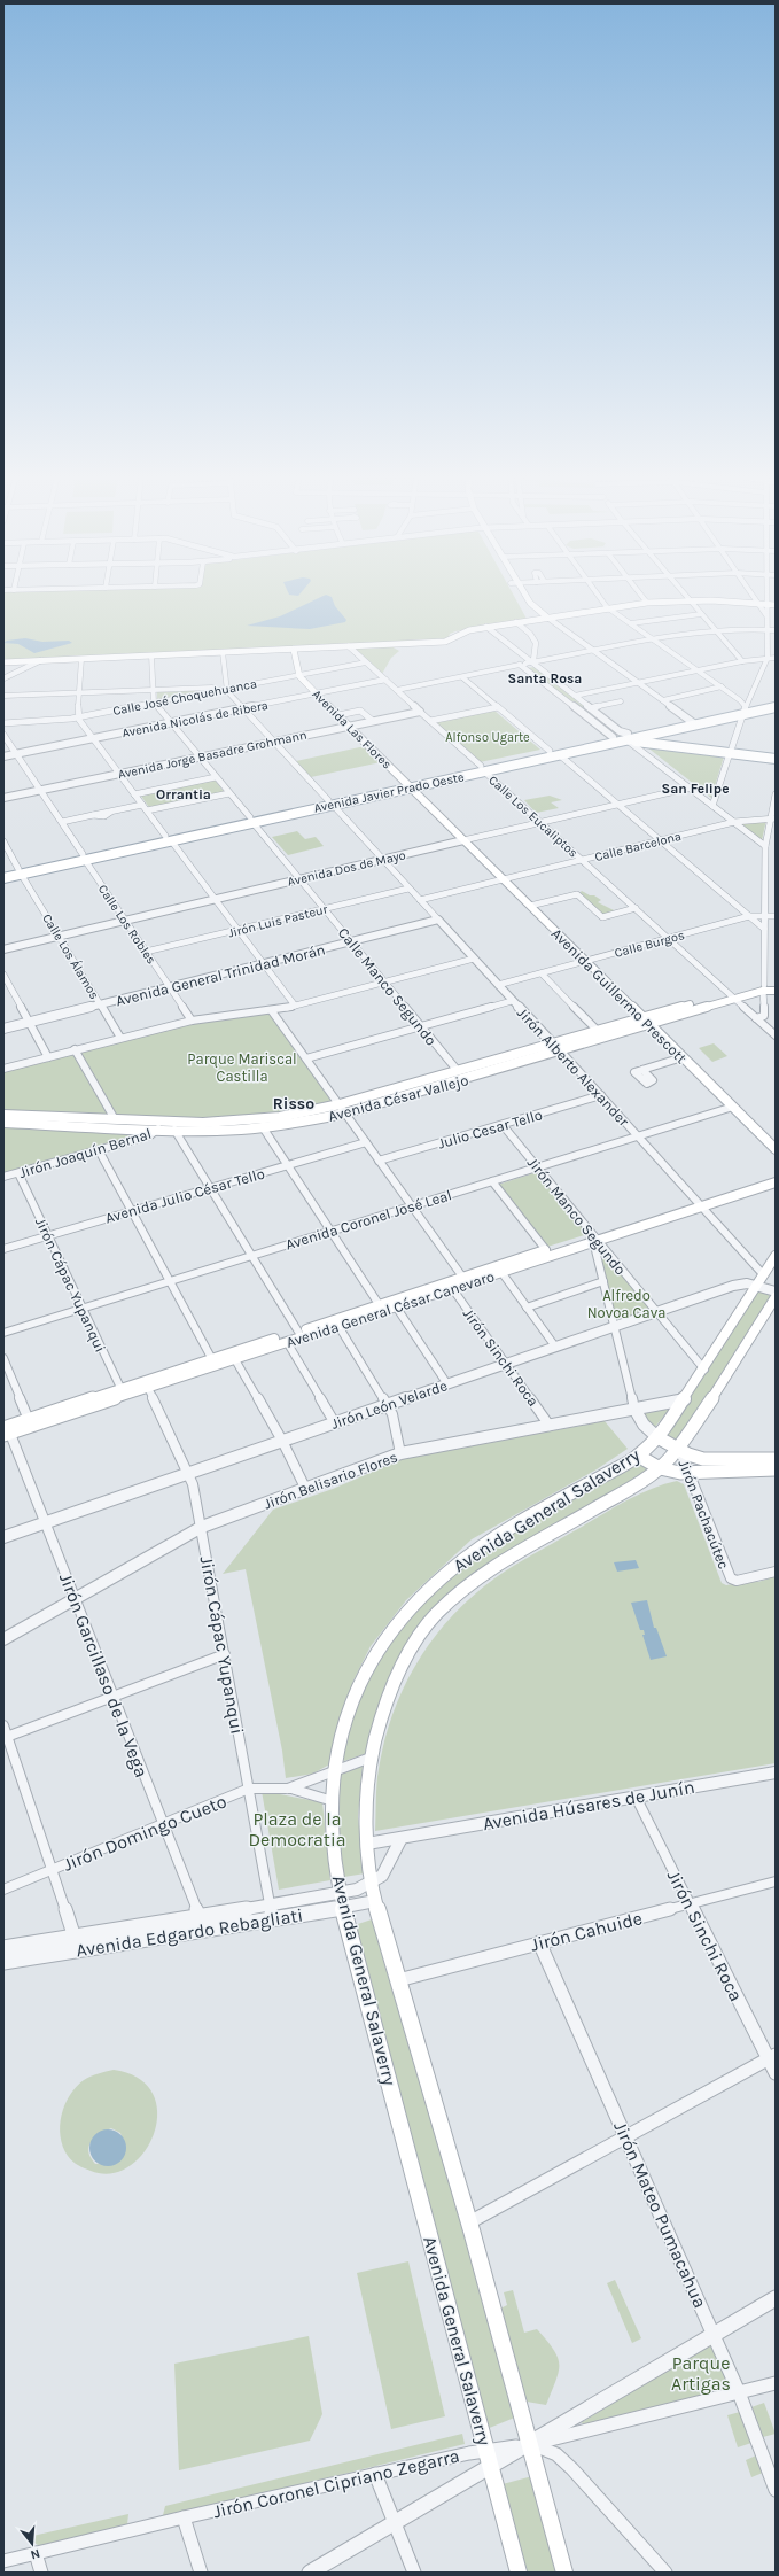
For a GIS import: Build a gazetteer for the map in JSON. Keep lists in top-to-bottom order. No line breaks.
{"streets":{"main road":["Avenida Las Flores","Avenida Javier Prado Oeste","Avenida Guillermo Prescott","Avenida César Vallejo","Avenida General César Canevaro","Avenida General Salaverry"],"street":["Calle José Choquehuanca","Avenida Nicolás de Ribera","Avenida Jorge Basadre Grohmann","Calle Los Eucaliptos","Calle Barcelona","Avenida Dos de Mayo","Jirón Luis Pasteur","Calle Los Robles","Calle Burgos","Calle Los Álamos","Avenida General Trinidad Morán","Calle Manco Segundo","Jirón Alberto Alexander","Julio Cesar Tello","Jirón Joaquín Bernal","Avenida Julio César Tello","Jirón Manco Segundo","Avenida Coronel José Leal","Jirón Cápac Yupanqui","Jirón Sinchi Roca","Jirón León Velarde","Jirón Belisario Flores","Jirón Pachacútec","Jirón Garcillaso de la Vega","Avenida Húsares de Junín","Jirón Domingo Cueto","Jirón Cahuide","Avenida Edgardo Rebagliati","Jirón Mateo Pumacahua","Jirón Coronel Cipriano Zegarra"]},"crossings":[["Calle José Choquehuanca","Avenida Las Flores"],["Calle José Choquehuanca","Calle Los Eucaliptos"],["Calle José Choquehuanca","Calle Manco Segundo"],["Calle José Choquehuanca","Jirón Alberto Alexander"],["Avenida Nicolás de Ribera","Avenida Las Flores"],["Avenida Nicolás de Ribera","Calle Los Eucaliptos"],["Avenida Nicolás de Ribera","Calle Los Robles"],["Avenida Nicolás de Ribera","Calle Manco Segundo"],["Avenida Nicolás de Ribera","Jirón Alberto Alexander"],["Avenida Las Flores","Avenida Jorge Basadre Grohmann"],["Avenida Las Flores","Avenida Javier Prado Oeste"],["Avenida Las Flores","Avenida Dos de Mayo"],["Avenida Las Flores","Avenida Guillermo Prescott"],["Avenida Jorge Basadre Grohmann","Calle Los Eucaliptos"],["Avenida Jorge Basadre Grohmann","Calle Los Robles"],["Avenida Jorge Basadre Grohmann","Calle Manco Segundo"],["Avenida Jorge Basadre Grohmann","Jirón Alberto Alexander"],["Avenida Javier Prado Oeste","Calle Los Eucaliptos"],["Avenida Javier Prado Oeste","Calle Los Robles"],["Avenida Javier Prado Oeste","Calle Los Álamos"],["Avenida Javier Prado Oeste","Calle Manco Segundo"],["Avenida Javier Prado Oeste","Jirón Alberto Alexander"],["Calle Los Eucaliptos","Calle Barcelona"],["Calle Los Eucaliptos","Avenida Dos de Mayo"],["Calle Los Eucaliptos","Calle Burgos"],["Calle Barcelona","Avenida Guillermo Prescott"],["Calle Barcelona","Jirón Alberto Alexander"],["Avenida Dos de Mayo","Calle Los Robles"],["Avenida Dos de Mayo","Calle Los Álamos"],["Avenida Dos de Mayo","Calle Manco Segundo"],["Avenida Dos de Mayo","Avenida Guillermo Prescott"],["Avenida Dos de Mayo","Jirón Alberto Alexander"],["Jirón Luis Pasteur","Calle Los Robles"],["Jirón Luis Pasteur","Calle Manco Segundo"],["Jirón Luis Pasteur","Jirón Alberto Alexander"],["Calle Los Robles","Avenida General Trinidad Morán"],["Calle Burgos","Avenida Guillermo Prescott"],["Calle Burgos","Jirón Alberto Alexander"],["Calle Los Álamos","Avenida General Trinidad Morán"],["Avenida General Trinidad Morán","Calle Manco Segundo"],["Avenida General Trinidad Morán","Jirón Alberto Alexander"],["Calle Manco Segundo","Avenida César Vallejo"],["Avenida Guillermo Prescott","Avenida César Vallejo"],["Avenida Guillermo Prescott","Avenida Coronel José Leal"],["Jirón Alberto Alexander","Avenida César Vallejo"],["Jirón Alberto Alexander","Julio Cesar Tello"],["Jirón Alberto Alexander","Avenida Coronel José Leal"],["Jirón Alberto Alexander","Avenida General César Canevaro"],["Jirón Alberto Alexander","Avenida General Salaverry"],["Avenida César Vallejo","Jirón Joaquín Bernal"],["Julio Cesar Tello","Jirón Manco Segundo"],["Jirón Joaquín Bernal","Jirón Cápac Yupanqui"],["Avenida Julio César Tello","Jirón Cápac Yupanqui"],["Jirón Manco Segundo","Avenida Coronel José Leal"],["Jirón Manco Segundo","Avenida General César Canevaro"],["Jirón Manco Segundo","Jirón León Velarde"],["Jirón Manco Segundo","Avenida General Salaverry"],["Avenida Coronel José Leal","Jirón Cápac Yupanqui"],["Jirón Cápac Yupanqui","Avenida General César Canevaro"],["Jirón Cápac Yupanqui","Jirón León Velarde"],["Jirón Cápac Yupanqui","Jirón Belisario Flores"],["Jirón Cápac Yupanqui","Jirón Domingo Cueto"],["Jirón Cápac Yupanqui","Avenida Edgardo Rebagliati"],["Avenida General César Canevaro","Jirón Sinchi Roca"],["Avenida General César Canevaro","Jirón Garcillaso de la Vega"],["Jirón Sinchi Roca","Jirón León Velarde"],["Jirón Sinchi Roca","Jirón Belisario Flores"],["Jirón Sinchi Roca","Avenida Húsares de Junín"],["Jirón Sinchi Roca","Jirón Cahuide"],["Jirón León Velarde","Avenida General Salaverry"],["Jirón León Velarde","Jirón Garcillaso de la Vega"],["Jirón Belisario Flores","Avenida General Salaverry"],["Jirón Belisario Flores","Jirón Garcillaso de la Vega"],["Avenida General Salaverry","Jirón Pachacútec"],["Avenida General Salaverry","Avenida Húsares de Junín"],["Avenida General Salaverry","Jirón Domingo Cueto"],["Avenida General Salaverry","Jirón Cahuide"],["Avenida General Salaverry","Avenida Edgardo Rebagliati"],["Avenida General Salaverry","Jirón Coronel Cipriano Zegarra"],["Jirón Garcillaso de la Vega","Jirón Domingo Cueto"],["Jirón Garcillaso de la Vega","Avenida Edgardo Rebagliati"],["Jirón Cahuide","Jirón Mateo Pumacahua"]],"districts":["Santa Rosa","San Felipe","Orrantia","Risso"],"parks":["Alfonso Ugarte","Parque Mariscal Castilla","Alfredo Novoa Cava","Plaza de la Democratia","Parque Artigas"],"north":"bottom"}
